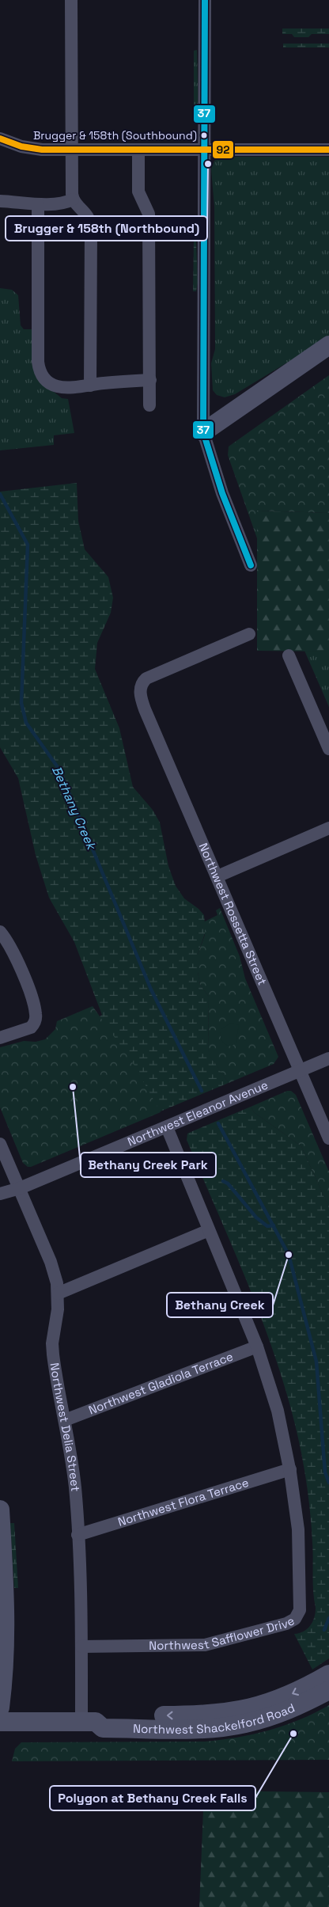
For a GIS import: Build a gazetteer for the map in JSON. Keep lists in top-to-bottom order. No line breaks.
{"streets":{"street":["Northwest Rossetta Street","Northwest Eleanor Avenue","Northwest Gladiola Terrace","Northwest Delia Street","Northwest Flora Terrace","Northwest Safflower Drive","Northwest Shackelford Road"]},"crossings":[["Northwest Rossetta Street","Northwest Eleanor Avenue"],["Northwest Eleanor Avenue","Northwest Delia Street"],["Northwest Eleanor Avenue","Northwest Safflower Drive"],["Northwest Gladiola Terrace","Northwest Delia Street"],["Northwest Gladiola Terrace","Northwest Safflower Drive"],["Northwest Delia Street","Northwest Flora Terrace"],["Northwest Delia Street","Northwest Safflower Drive"],["Northwest Delia Street","Northwest Shackelford Road"],["Northwest Flora Terrace","Northwest Safflower Drive"]],"water":["Bethany Creek"],"places":["Brugger & 158th (Southbound)","Brugger & 158th (Northbound)","Bethany Creek Park","Bethany Creek","Polygon at Bethany Creek Falls"],"lines":["transit line 37","transit line 92"]}
